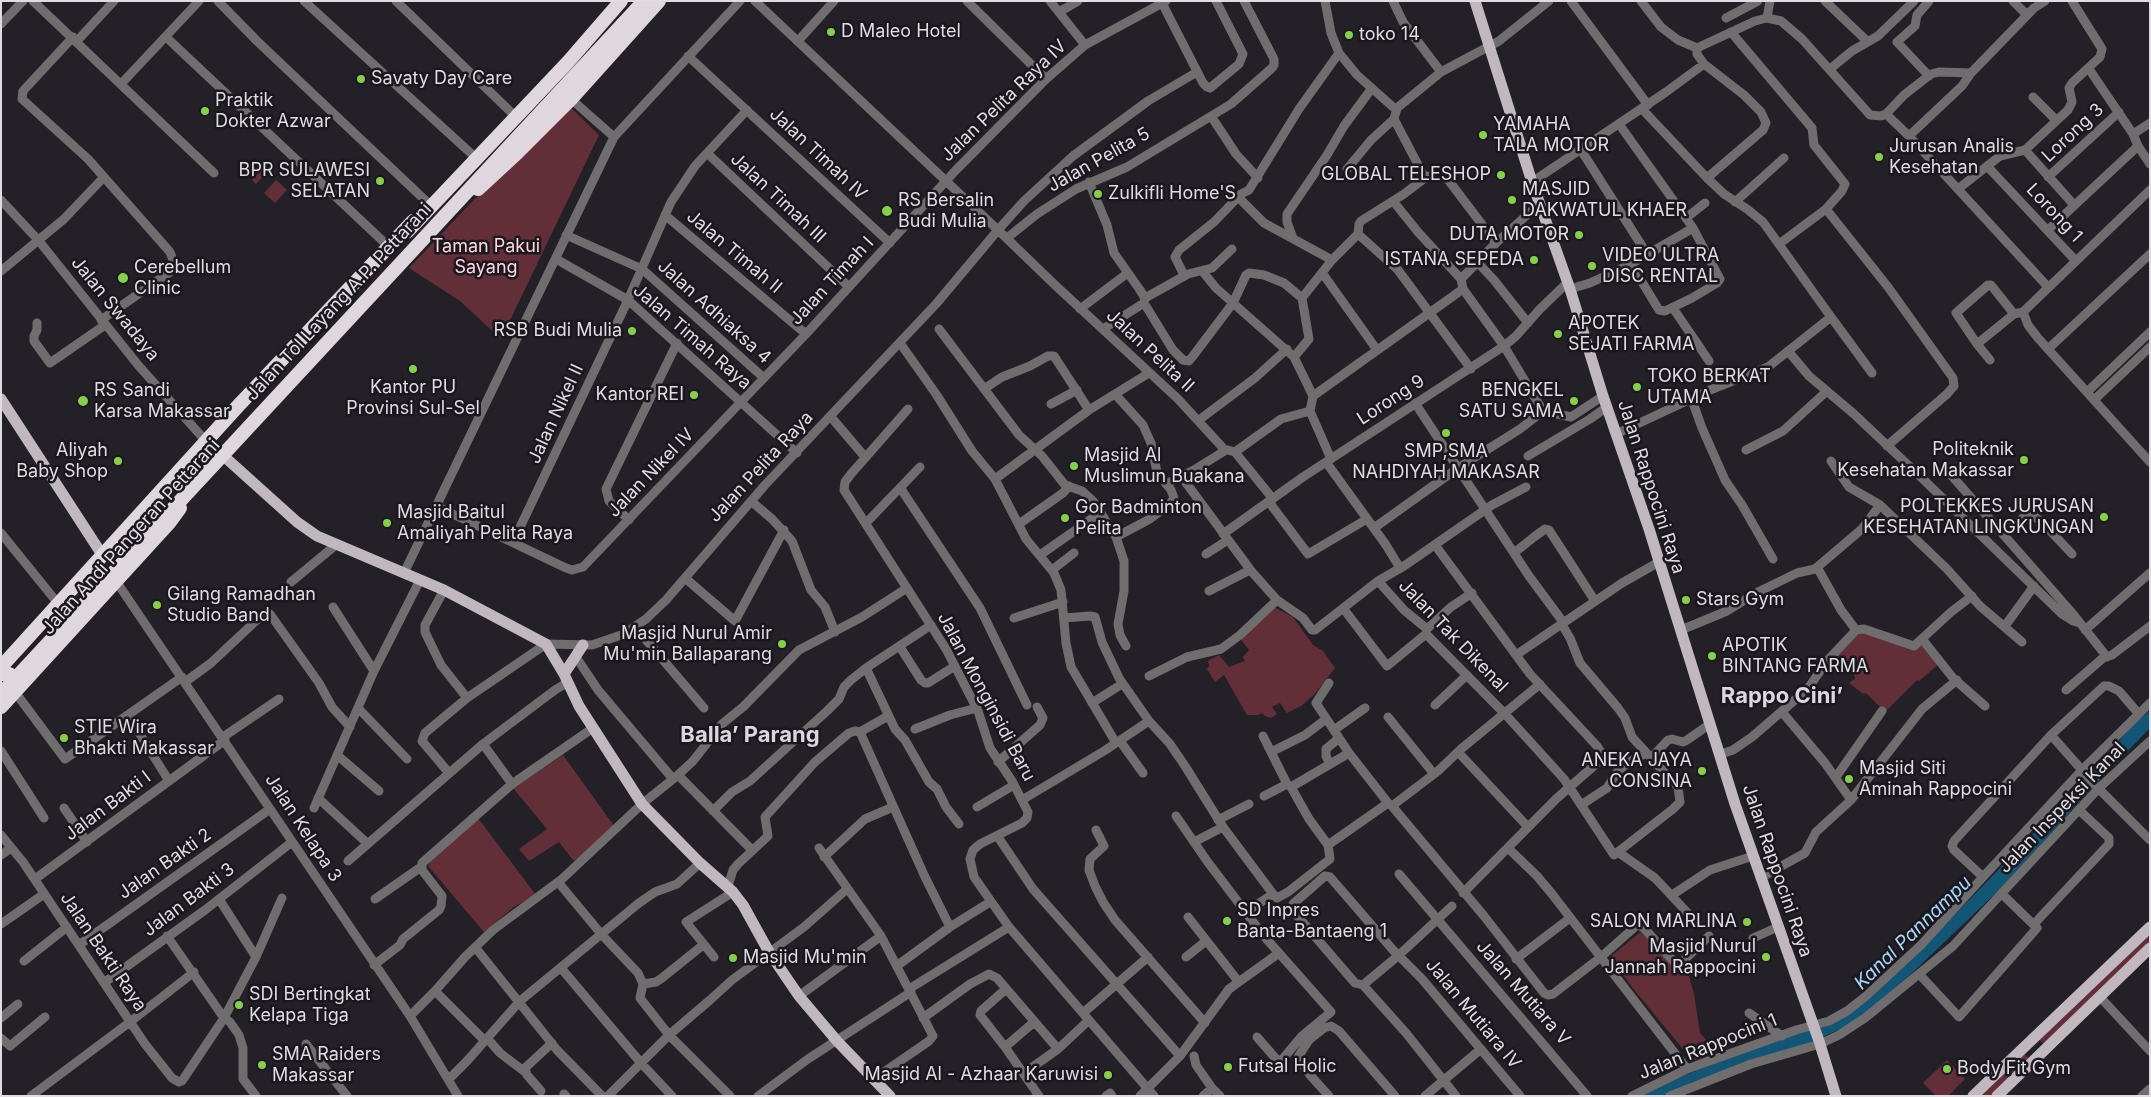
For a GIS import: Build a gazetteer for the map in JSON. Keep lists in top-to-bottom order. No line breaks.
{"streets":{"highway":["Jalan Tol Layang A.P. Pettarani","Jalan Andi Pangeran Pettarani"],"main road":["Jalan Pelita Raya","Jalan Rappocini Raya"],"street":["Jalan Pelita Raya IV","Lorong 3","Jalan Timah IV","Jalan Pelita 5","Jalan Timah III","Lorong 1","Jalan Timah II","Jalan Timah I","Jalan Swadaya","Jalan Adhiaksa 4","Jalan Timah Raya","Jalan Pelita II","Lorong 9","Jalan Nikel II","Jalan Nikel IV","Jalan Tak Dikenal","Jalan Monginsidi Baru","Jalan Bakti I","Jalan Inspeksi Kanal","Jalan Kelapa 3","Jalan Bakti 2","Jalan Bakti 3","Jalan Bakti Raya","Jalan Mutiara V","Jalan Mutiara IV","Jalan Rappocini 1"]},"crossings":[["Jalan Pelita Raya IV","Jalan Timah I"],["Jalan Timah IV","Jalan Timah I"],["Jalan Pelita 5","Jalan Pelita II"],["Jalan Timah III","Jalan Timah I"],["Jalan Timah II","Jalan Timah I"],["Jalan Timah I","Jalan Adhiaksa 4"],["Jalan Timah I","Jalan Timah Raya"],["Jalan Timah I","Jalan Nikel IV"],["Jalan Swadaya","Jalan Andi Pangeran Pettarani"],["Jalan Timah Raya","Jalan Nikel II"],["Jalan Timah Raya","Jalan Pelita Raya"],["Jalan Timah Raya","Jalan Nikel IV"],["Jalan Pelita II","Lorong 9"],["Jalan Pelita II","Jalan Pelita Raya"],["Lorong 9","Jalan Rappocini Raya"],["Jalan Nikel II","Jalan Nikel IV"],["Jalan Pelita Raya","Jalan Andi Pangeran Pettarani"],["Jalan Rappocini Raya","Jalan Inspeksi Kanal"],["Jalan Rappocini Raya","Jalan Rappocini 1"],["Jalan Andi Pangeran Pettarani","Jalan Kelapa 3"],["Jalan Bakti I","Jalan Kelapa 3"],["Jalan Bakti I","Jalan Bakti Raya"],["Jalan Kelapa 3","Jalan Bakti 2"],["Jalan Kelapa 3","Jalan Bakti 3"],["Jalan Bakti 2","Jalan Bakti Raya"],["Jalan Bakti 3","Jalan Bakti Raya"]],"districts":["Rappo Ciniʼ","Ballaʼ Parang"],"water":["Kanal Pannampu"],"parks":["Taman Pakui Sayang"],"places":["D Maleo Hotel","toko 14","Savaty Day Care","Praktik Dokter Azwar","YAMAHA TALA MOTOR","Jurusan Analis Kesehatan","GLOBAL TELESHOP","BPR SULAWESI SELATAN","Zulkifli Home'S","MASJID DAKWATUL KHAER","RS Bersalin Budi Mulia","DUTA MOTOR","ISTANA SEPEDA","VIDEO ULTRA DISC RENTAL","Cerebellum Clinic","RSB Budi Mulia","APOTEK SEJATI FARMA","Kantor PU Provinsi Sul-Sel","TOKO BERKAT UTAMA","Kantor REI","RS Sandi Karsa Makassar","BENGKEL SATU SAMA","SMP,SMA NAHDIYAH MAKASAR","Politeknik Kesehatan Makassar","Aliyah Baby Shop","Masjid Al Muslimun Buakana","POLTEKKES JURUSAN KESEHATAN LINGKUNGAN","Gor Badminton Pelita","Masjid Baitul Amaliyah Pelita Raya","Stars Gym","Gilang Ramadhan Studio Band","Masjid Nurul Amir Mu'min Ballaparang","APOTIK BINTANG FARMA","STIE Wira Bhakti Makassar","ANEKA JAYA CONSINA","Masjid Siti Aminah Rappocini","SD Inpres Banta-Bantaeng 1","SALON MARLINA","Masjid Nurul Jannah Rappocini","Masjid Mu'min","SDI Bertingkat Kelapa Tiga","SMA Raiders Makassar","Futsal Holic","Body Fit Gym","Masjid Al - Azhaar Karuwisi"]}
